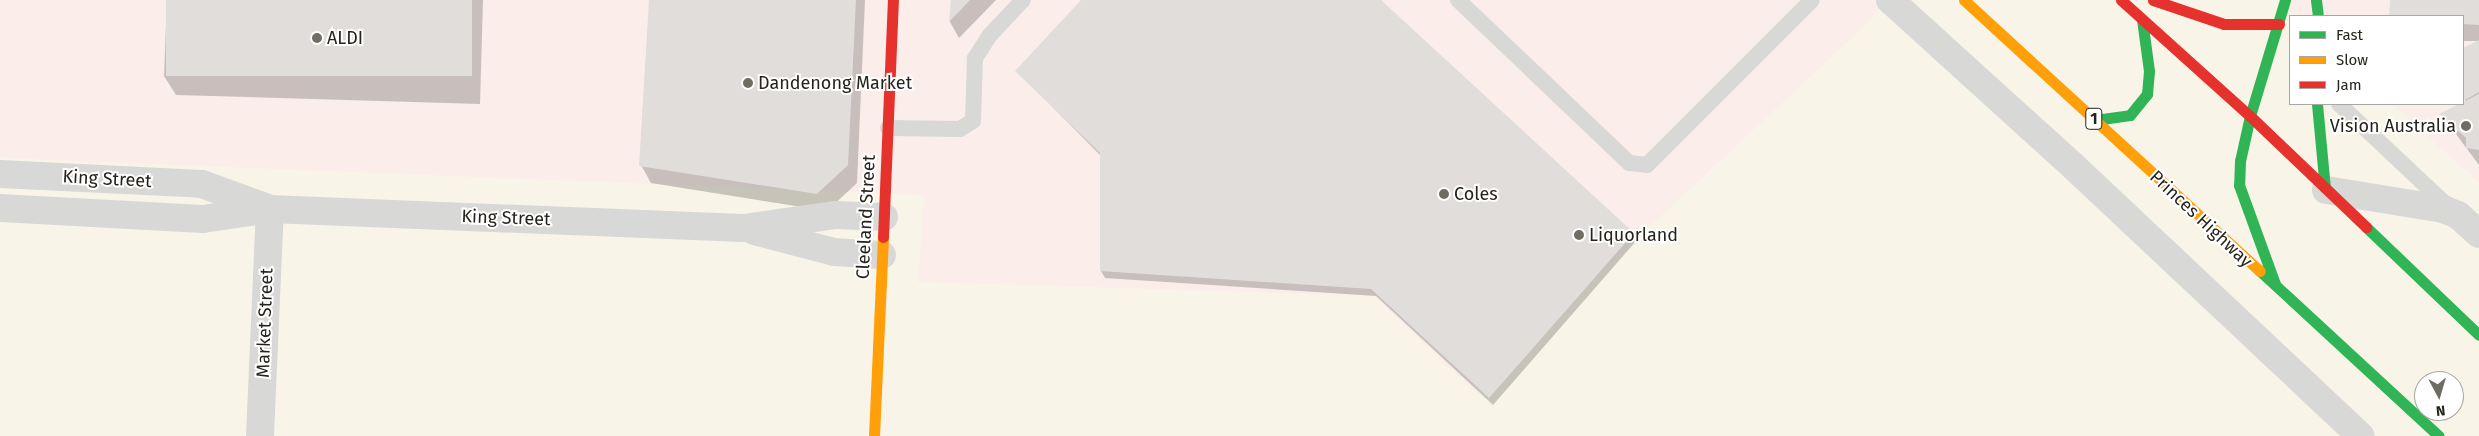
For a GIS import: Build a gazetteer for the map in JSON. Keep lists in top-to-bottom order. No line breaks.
{"streets":{"main road":["1","Cleeland Street","Princes Highway"],"street":["King Street","Market Street"]},"crossings":[["King Street","Cleeland Street"],["King Street","Market Street"]],"places":["ALDI","Dandenong Market","Vision Australia","Coles","Liquorland"],"legend":["Fast","Slow","Jam"],"north":"bottom"}
